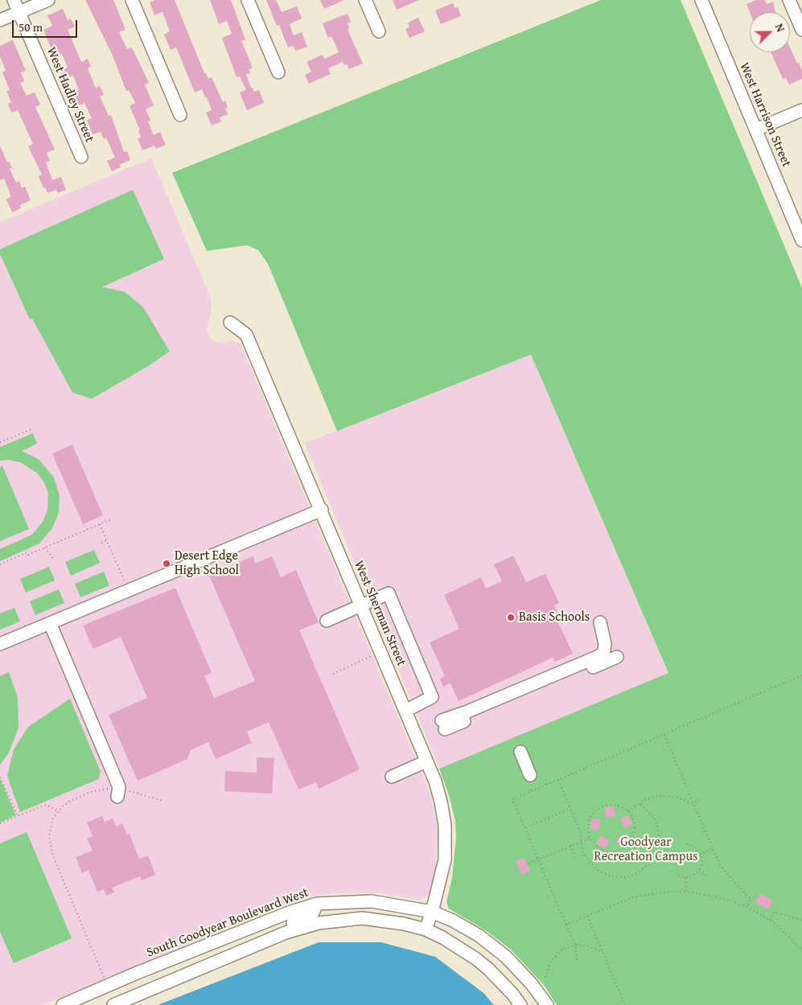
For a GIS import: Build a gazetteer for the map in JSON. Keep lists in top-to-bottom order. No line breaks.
{"streets":{"street":["West Hadley Street","West Harrison Street","West Sherman Street","South Goodyear Boulevard West"]},"crossings":[["West Sherman Street","South Goodyear Boulevard West"]],"parks":["Goodyear Recreation Campus"],"places":["Desert Edge High School","Basis Schools"],"scale_bar":"50 m","north":"top right"}
